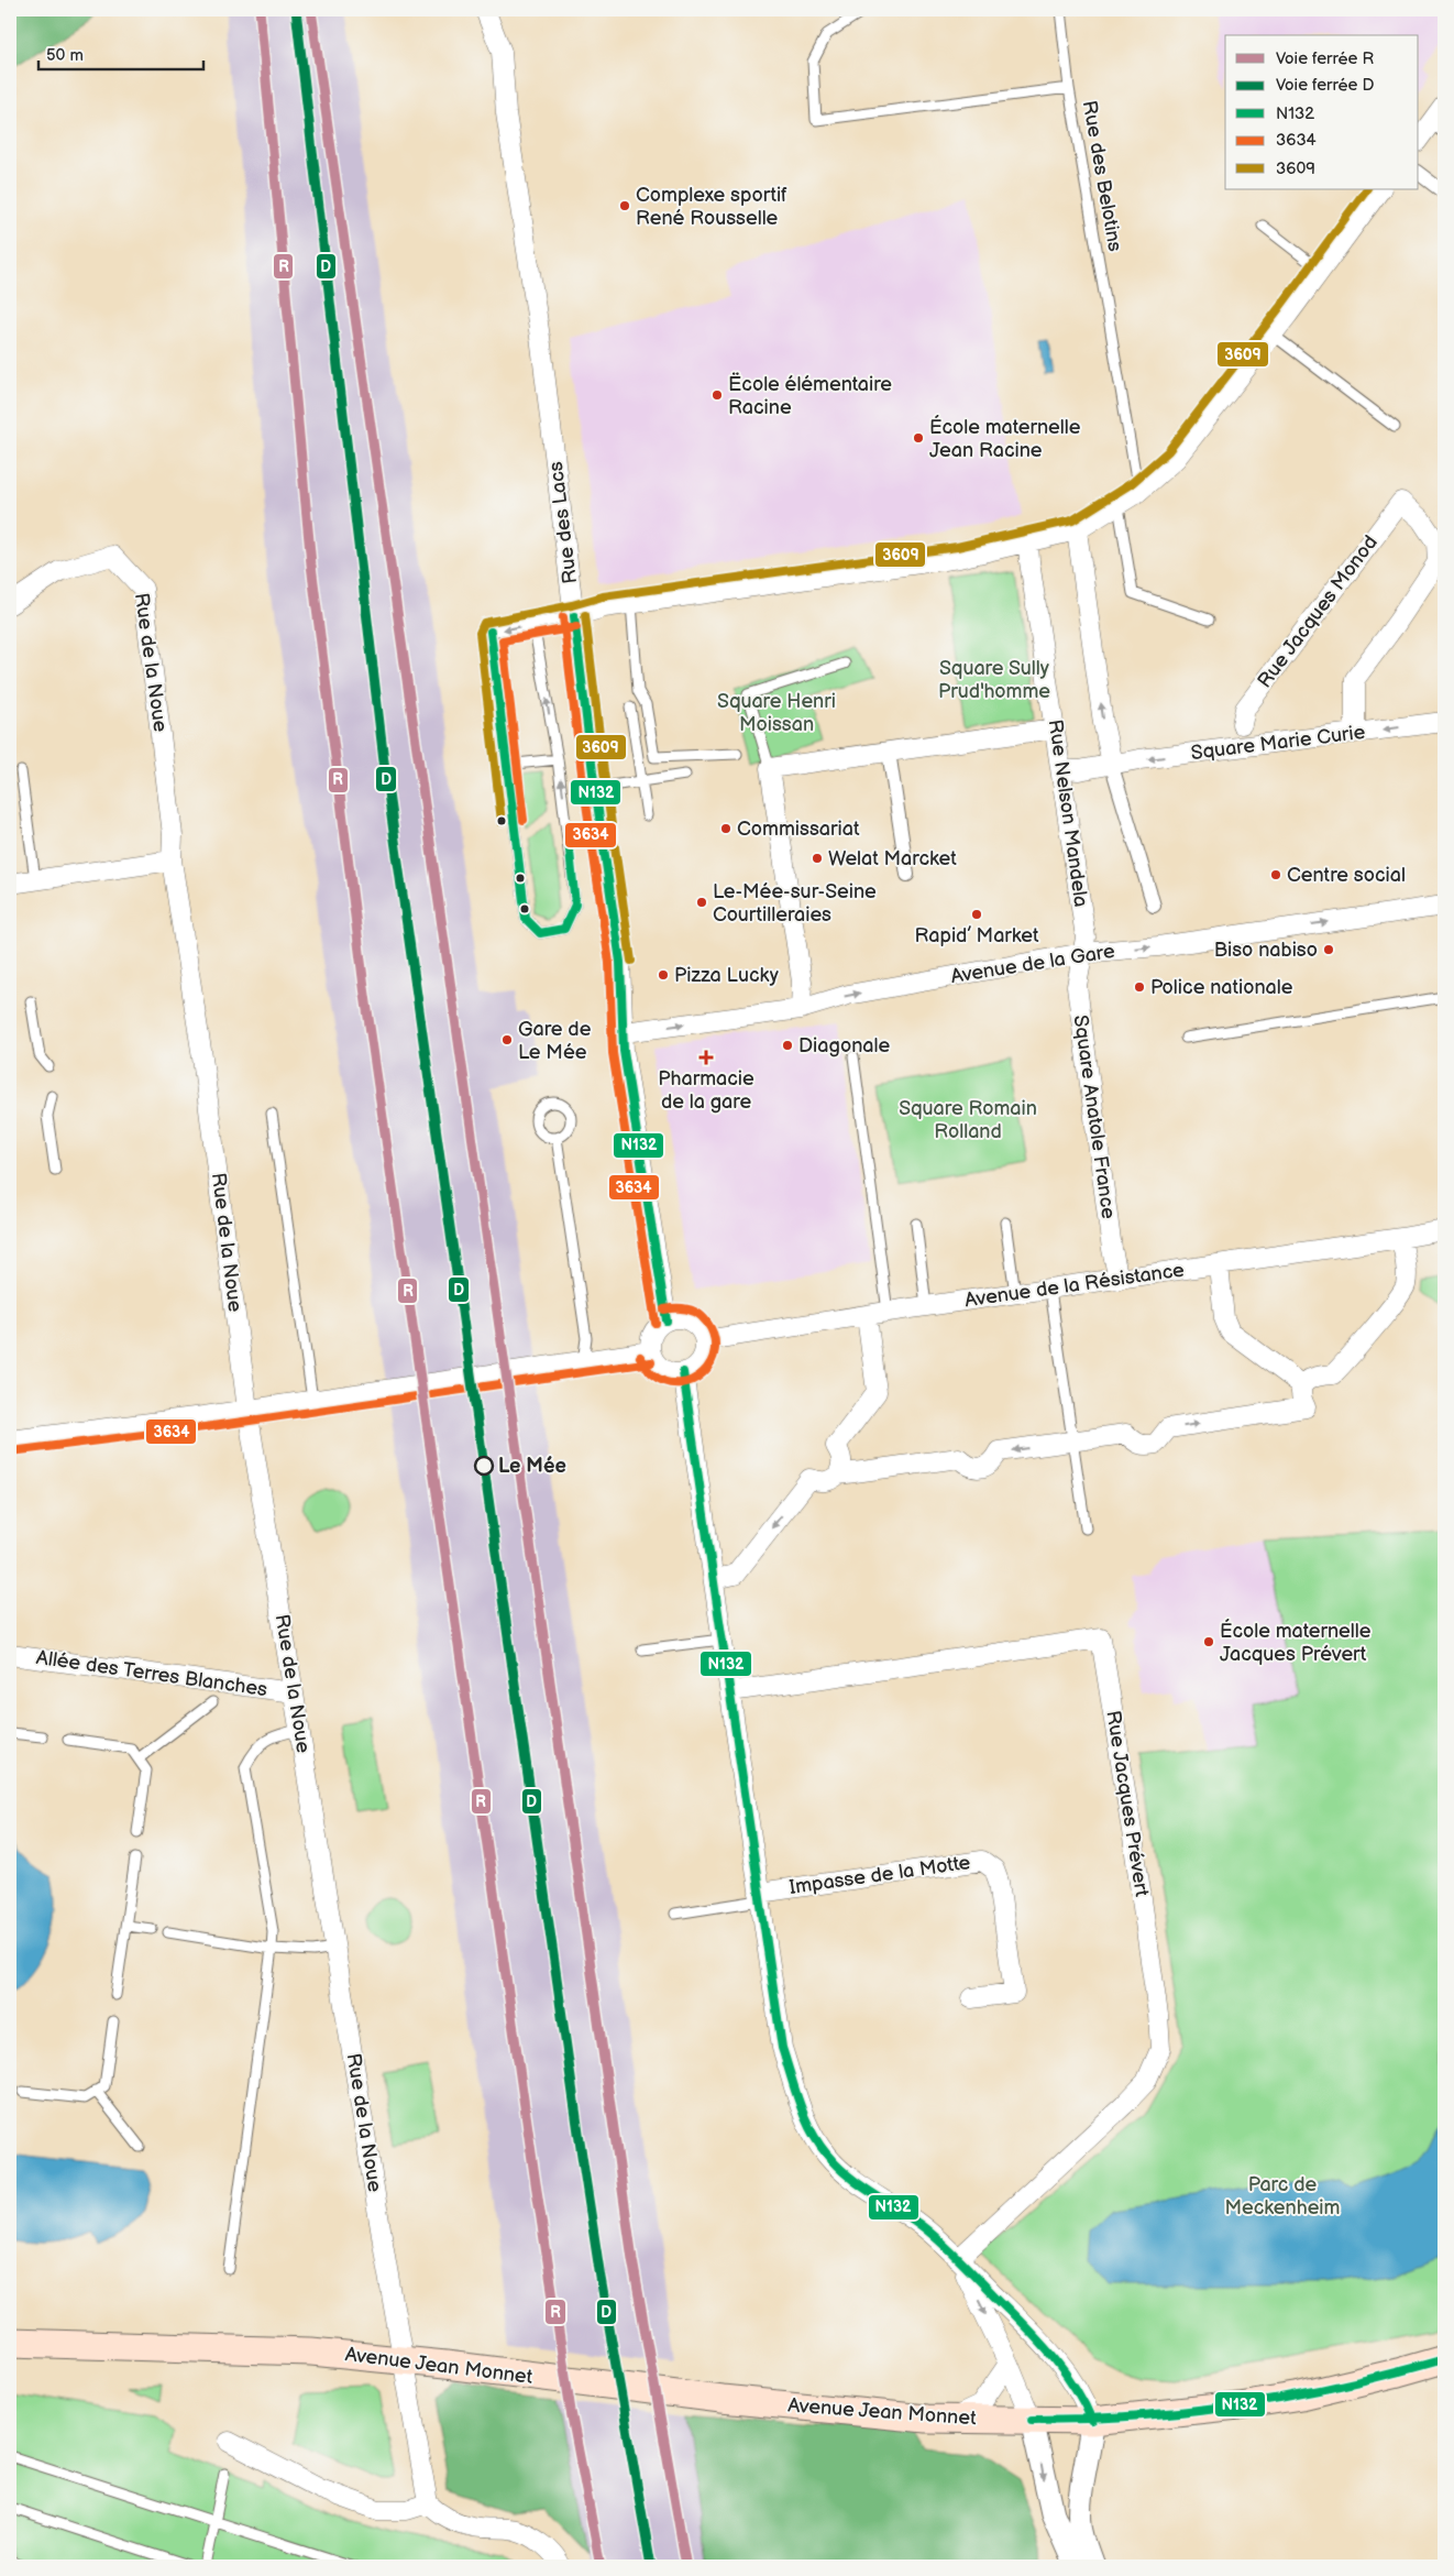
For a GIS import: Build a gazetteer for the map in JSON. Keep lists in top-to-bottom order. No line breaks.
{"streets":{"main road":["Avenue Jean Monnet"],"street":["Rue des Lacs","Rue Jacques Monod","Rue de la Noue","Square Marie Curie","Rue Nelson Mandela","Avenue de la Gare","Square Anatole France","Avenue de la Résistance","Allée des Terres Blanches","Rue Jacques Prévert","Impasse de la Motte"],"lane":["Rue des Belotins"]},"crossings":[["Rue des Lacs","Avenue de la Gare"],["Rue des Lacs","Avenue de la Résistance"],["Rue Jacques Monod","Square Marie Curie"],["Rue de la Noue","Allée des Terres Blanches"],["Rue de la Noue","Avenue Jean Monnet"],["Square Marie Curie","Rue Nelson Mandela"],["Rue Nelson Mandela","Avenue de la Gare"],["Rue Nelson Mandela","Square Anatole France"],["Avenue de la Gare","Square Anatole France"],["Square Anatole France","Avenue de la Résistance"]],"one_way":["Square Marie Curie","Avenue de la Gare"],"parks":["Square Sully Prud'homme","Square Henri Moissan","Square Romain Rolland","Parc de Meckenheim"],"places":{"other":["Complexe sportif René Rousselle","Ëcole élémentaire Racine","École maternelle Jean Racine","Commissariat","Welat Marcket","Centre social","Le-Mée-sur-Seine Courtilleraies","Rapid’ Market","Biso nabiso","Pizza Lucky","Police nationale","Gare de Le Mée","Diagonale","Le Mée","École maternelle Jacques Prévert"],"health":["Pharmacie de la gare"]},"lines":["rail line R","rail line D","transit line 3609","transit line N132","transit line 3634"],"legend":["Voie ferrée R","Voie ferrée D","N132","3634","3609"],"scale_bar":"50 m"}
